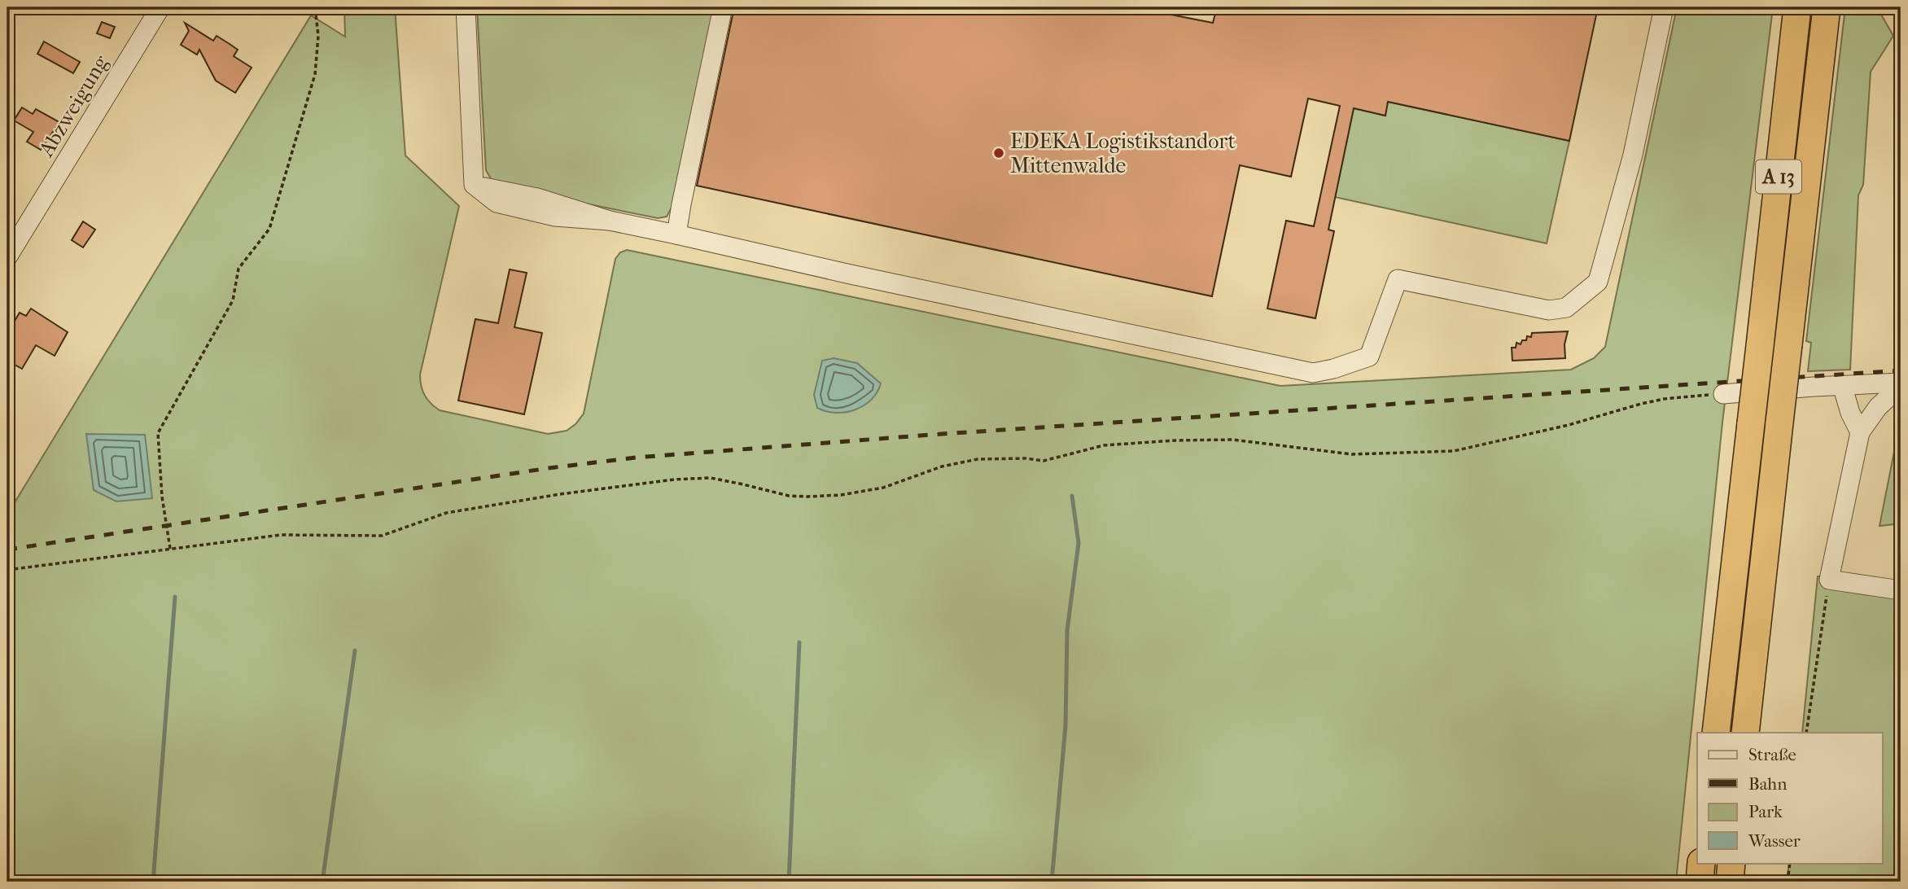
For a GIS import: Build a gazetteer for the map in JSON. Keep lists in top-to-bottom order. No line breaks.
{"streets":{"highway":["A 13"],"street":["Abzweigung"]},"places":["EDEKA Logistikstandort Mittenwalde"],"legend":["Straße","Bahn","Park","Wasser"]}
